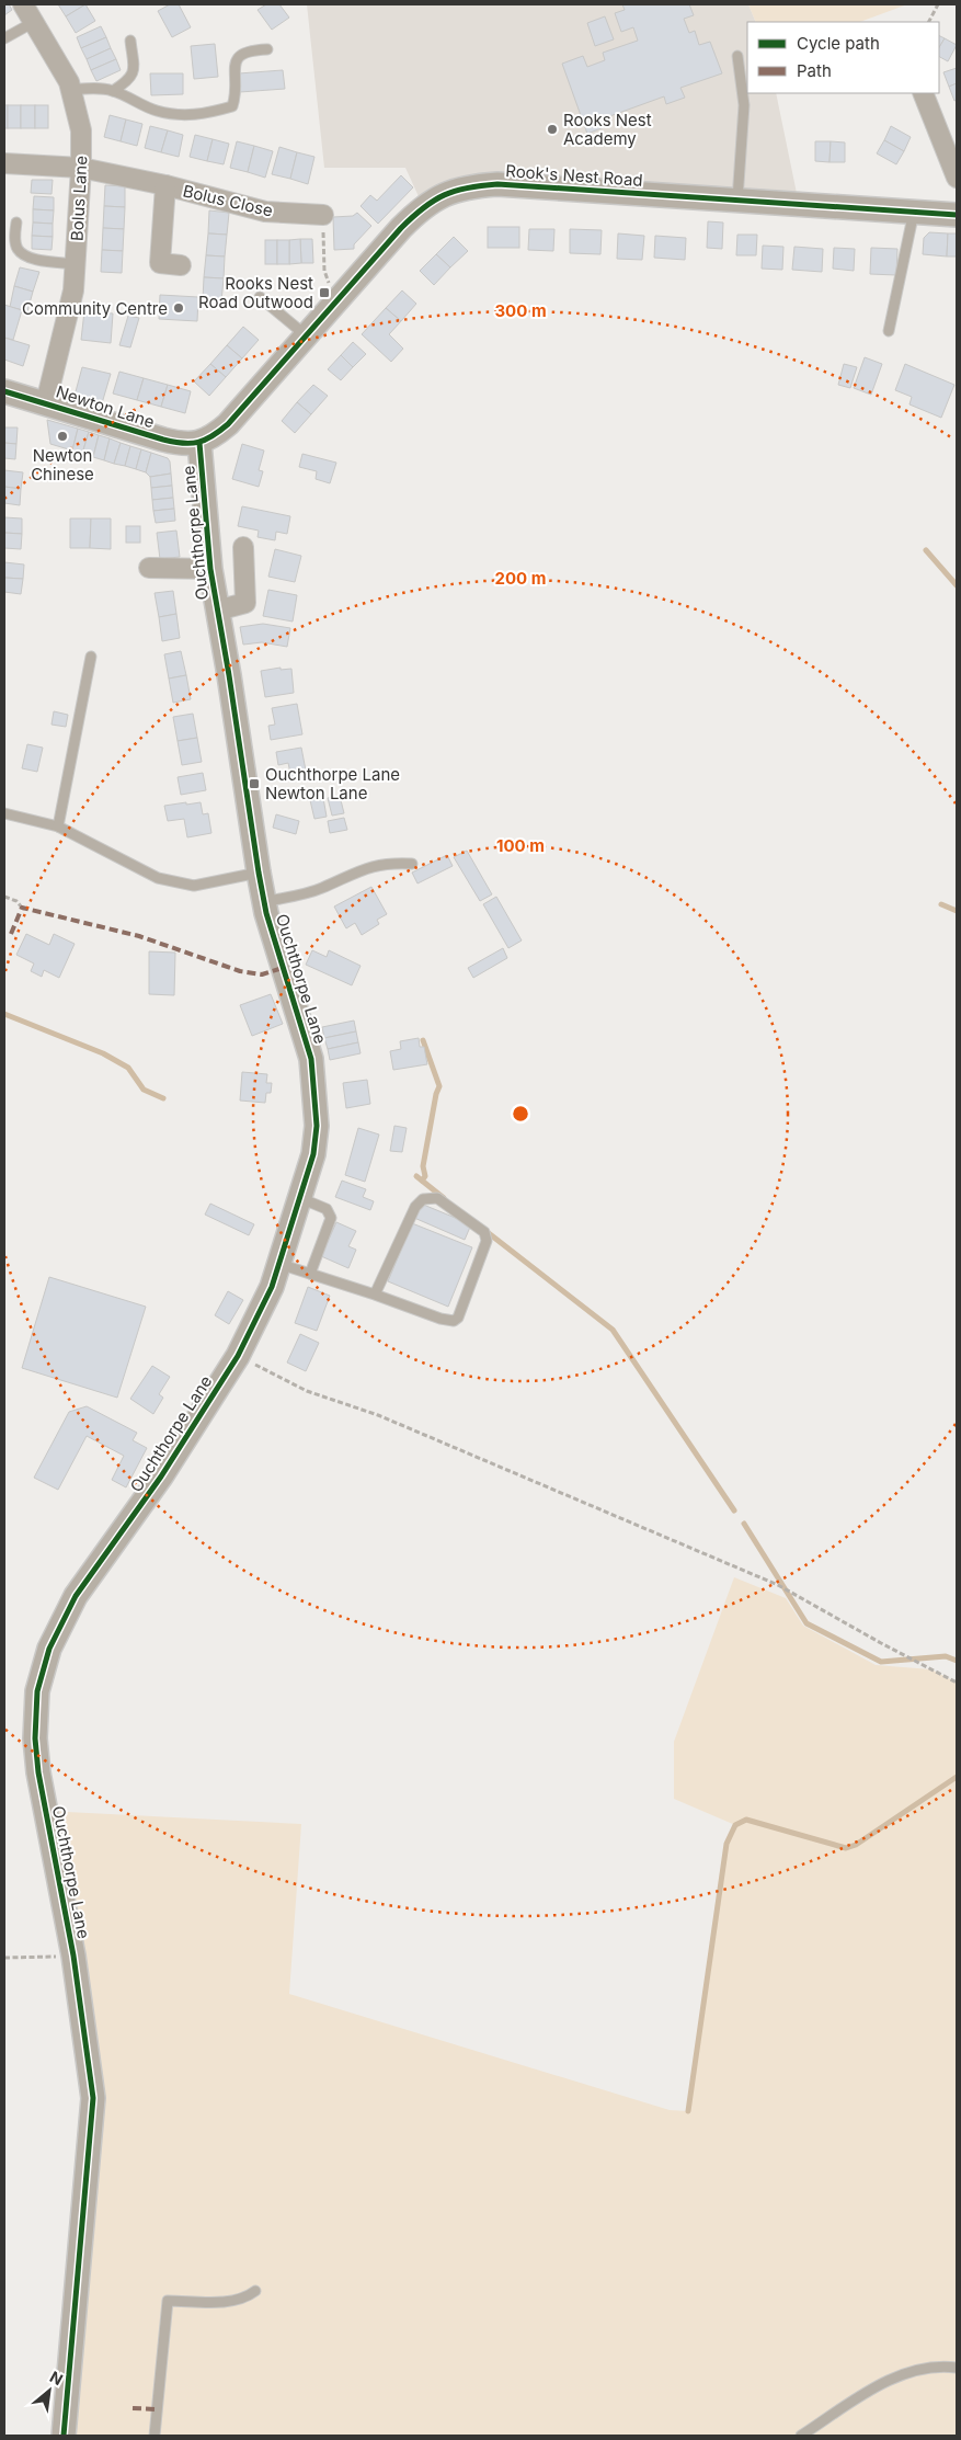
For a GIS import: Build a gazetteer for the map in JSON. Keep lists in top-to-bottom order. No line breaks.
{"streets":{"street":["Rook's Nest Road","Bolus Lane","Bolus Close","Newton Lane","Ouchthorpe Lane"]},"crossings":[["Rook's Nest Road","Newton Lane"],["Rook's Nest Road","Ouchthorpe Lane"],["Bolus Lane","Bolus Close"],["Bolus Lane","Newton Lane"],["Newton Lane","Ouchthorpe Lane"]],"places":{"other":["Rooks Nest Academy","Community Centre","Newton Chinese"],"transit":["Rooks Nest Road Outwood","Ouchthorpe Lane Newton Lane"]},"legend":["Cycle path","Path"],"north":"top right","rings":["300 m","200 m","100 m"]}
